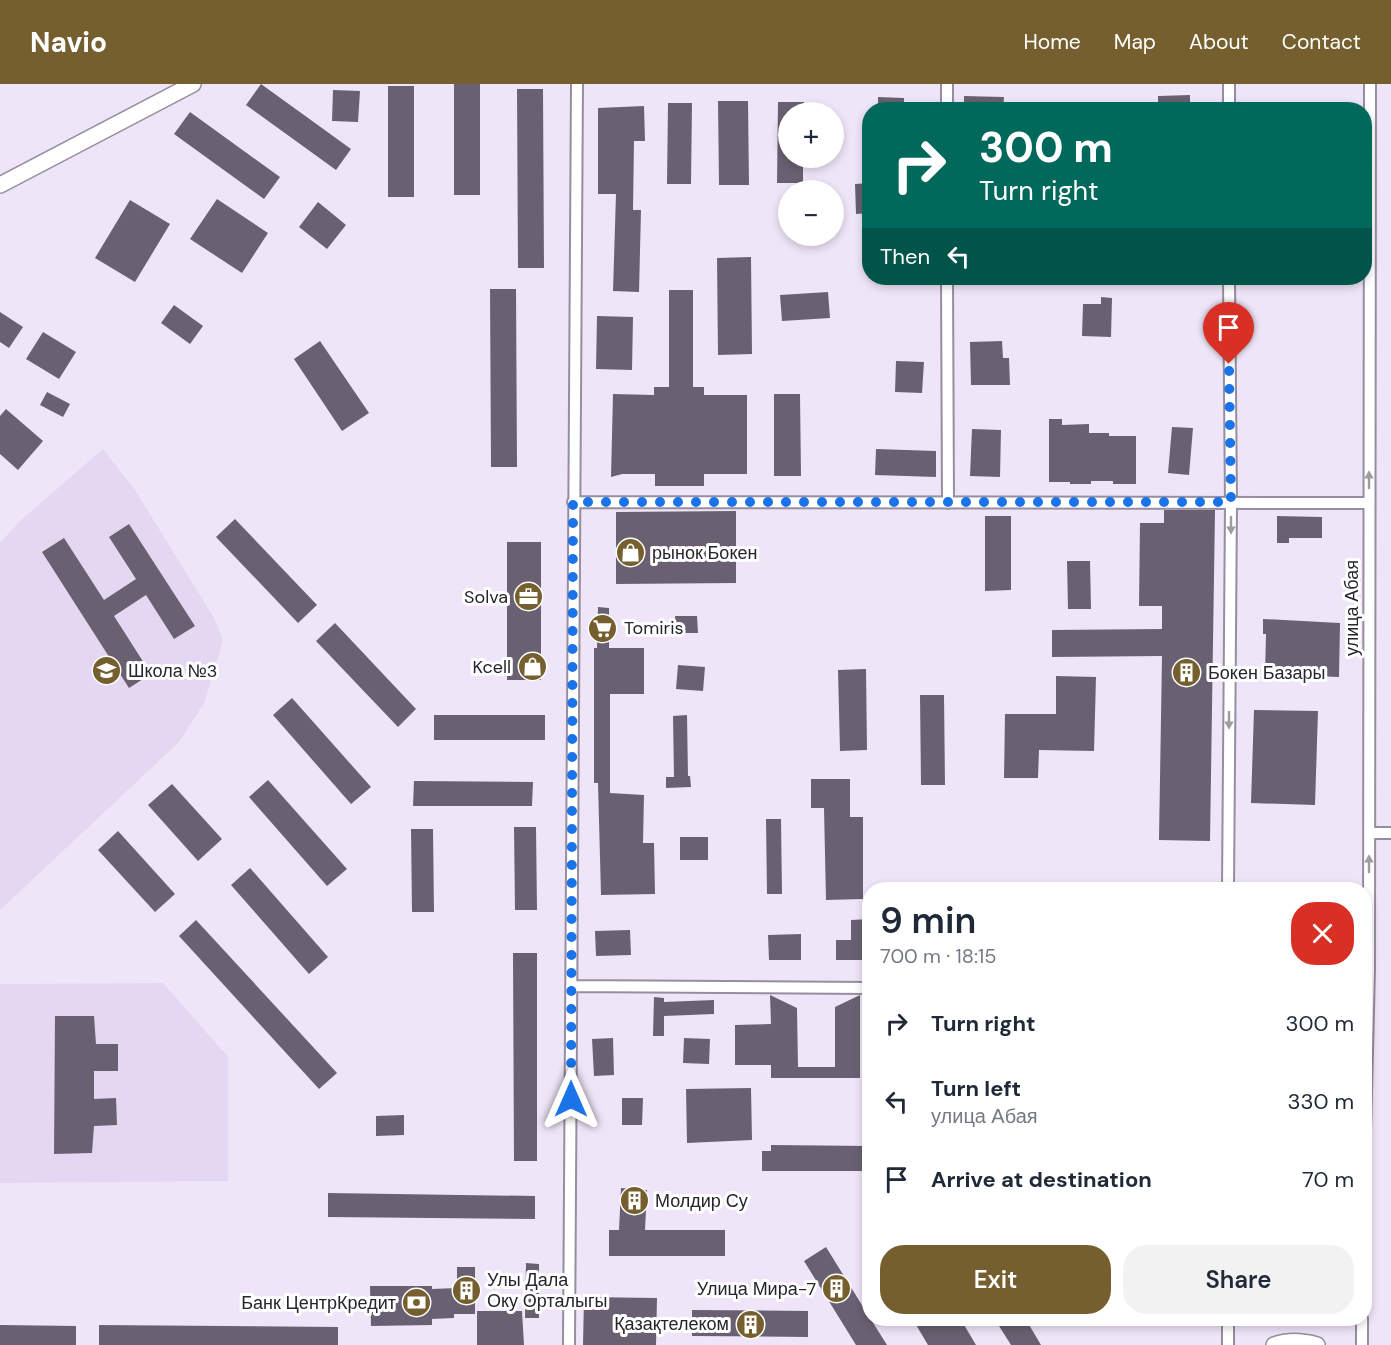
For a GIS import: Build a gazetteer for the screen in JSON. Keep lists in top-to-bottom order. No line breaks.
{"streets":{"street":["улица Абая"]},"one_way":["улица Абая"],"places":{"shop":["рынок Бокен","Kcell"],"office":["Solva"],"supermarket":["Tomiris"],"school or university":["Школа №3"],"building":["Бокен Базары","Молдир Су","Улица Мира-7","Улы Дала Оку Орталыгы","Қазақтелеком"],"bank":["Банк ЦентрКредит"]},"page":{"header":"Navio","nav":["Home","Map","About","Contact"],"map_buttons":["+","−"],"turn":["300 m","Turn right"],"then":"Then","heading":["9 min","700 m · 18:15"],"list":[{"name":"Turn right","value":"300 m"},{"name":"Turn left","note":"улица Абая","value":"330 m"},{"name":"Arrive at destination","value":"70 m"}],"buttons":["Exit","Share"]}}
